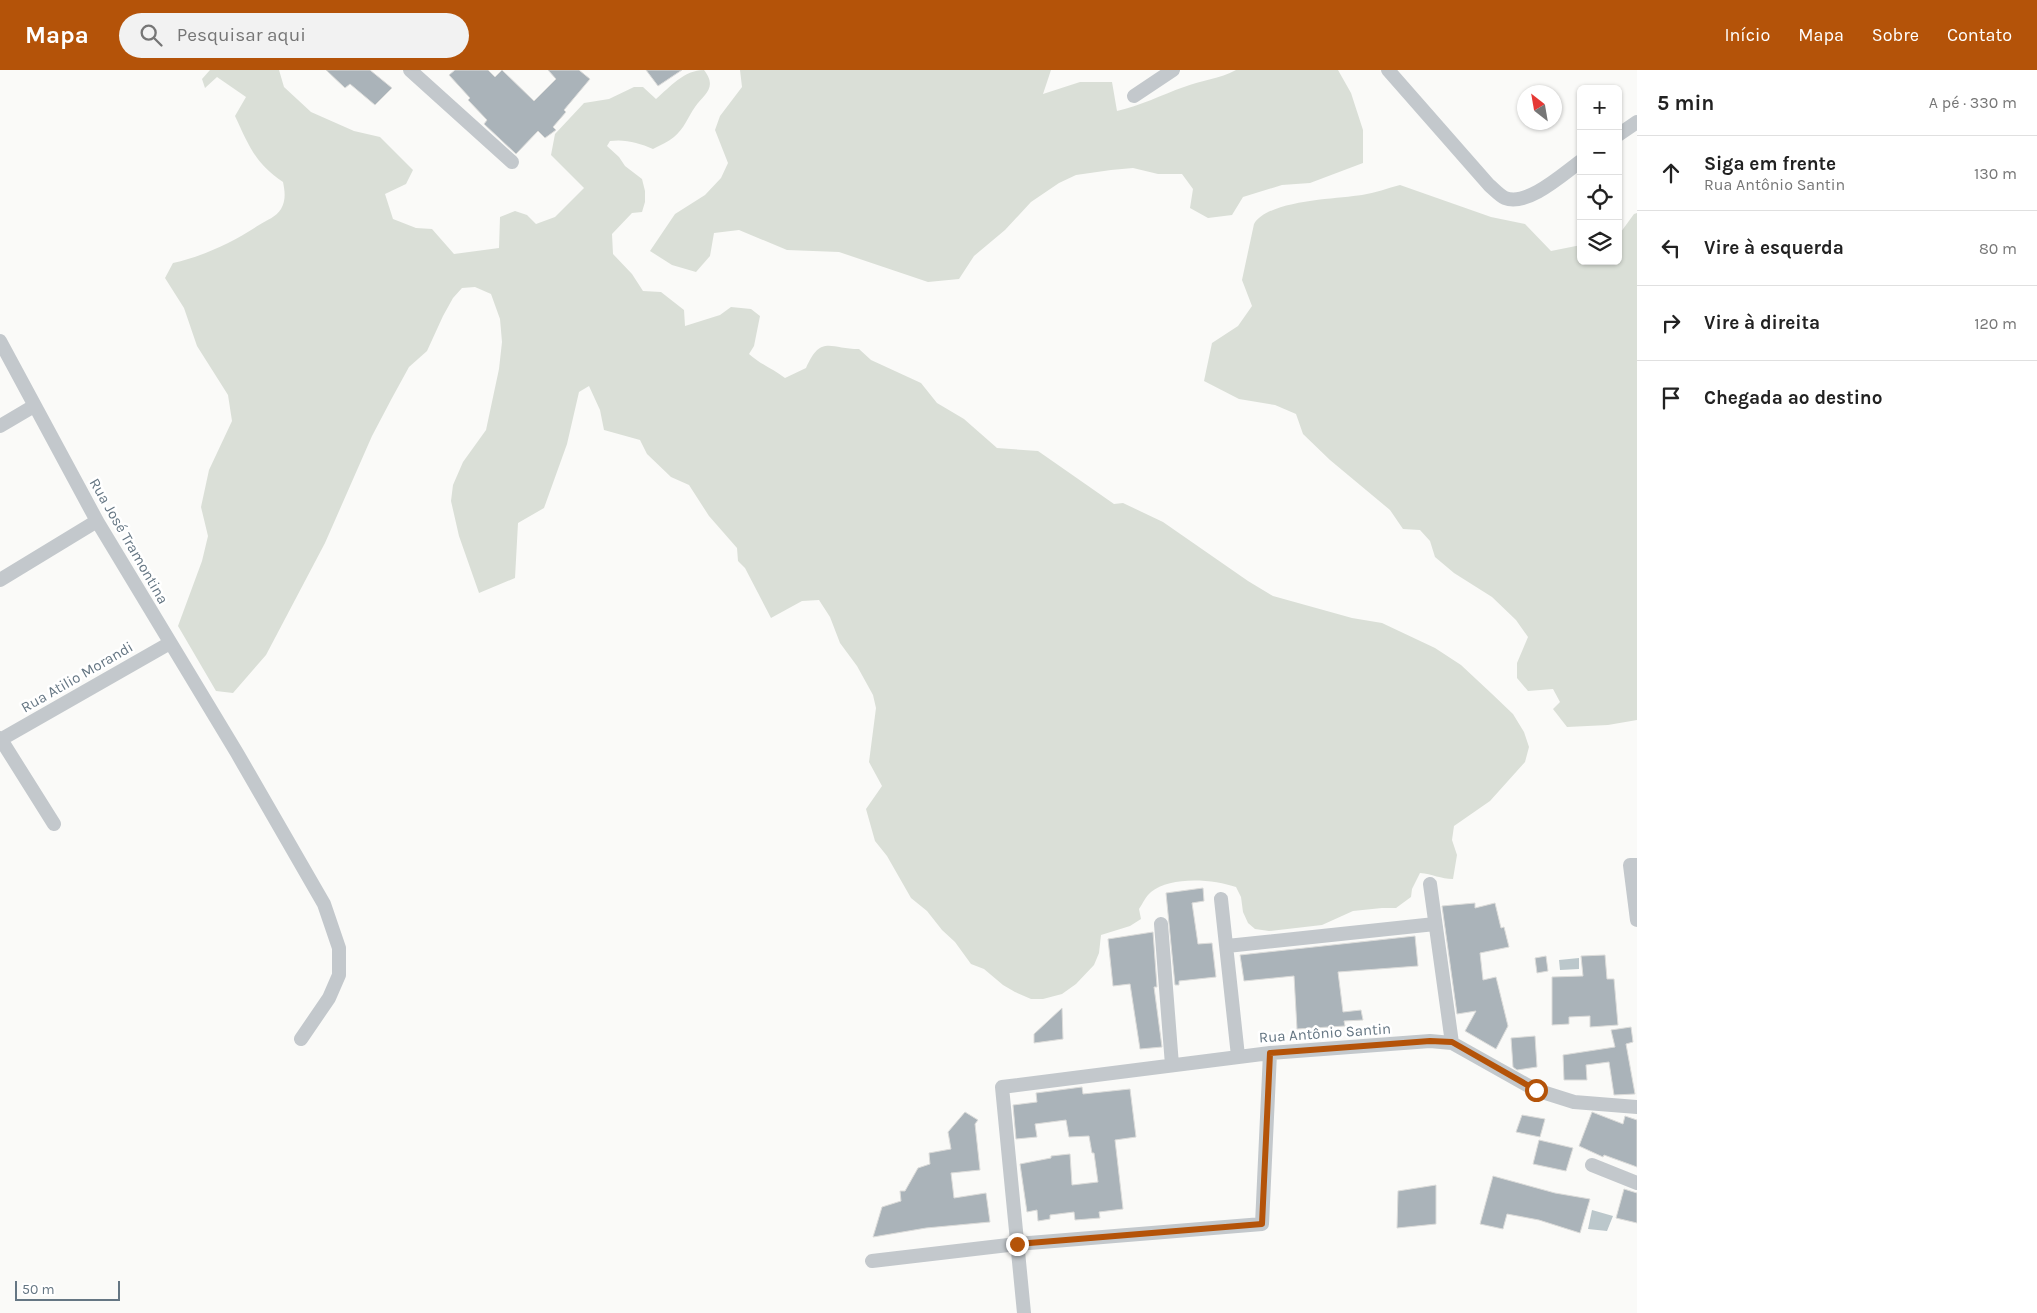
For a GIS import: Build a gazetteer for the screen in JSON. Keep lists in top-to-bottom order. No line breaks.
{"streets":{"street":["Rua José Tramontina","Rua Atilio Morandi","Rua Antônio Santin"]},"crossings":[["Rua José Tramontina","Rua Atilio Morandi"]],"scale_bar":"50 m","north":"top left","page":{"header":"Mapa","search":"Pesquisar aqui","nav":["Início","Mapa","Sobre","Contato"],"heading":["5 min","A pé · 330 m"],"map_buttons":["+","−"],"list":[["Siga em frente","Rua Antônio Santin","130 m"],["Vire à esquerda","80 m"],["Vire à direita","120 m"],"Chegada ao destino"],"scale":"50 m"}}
